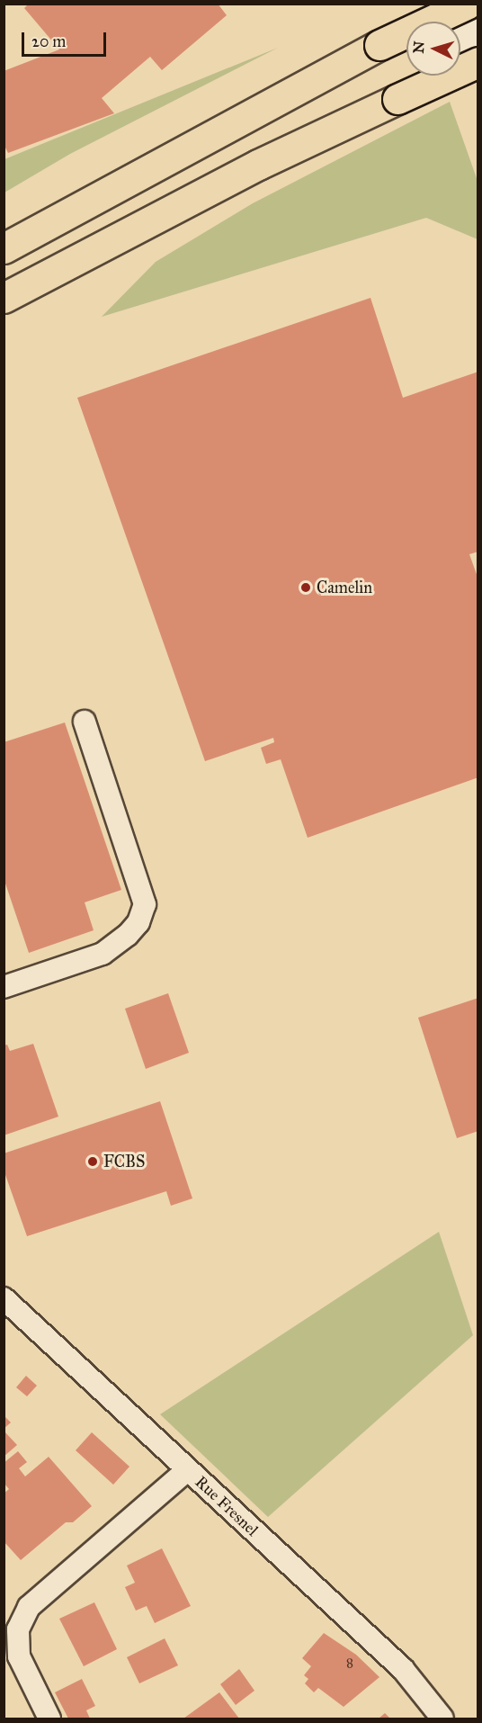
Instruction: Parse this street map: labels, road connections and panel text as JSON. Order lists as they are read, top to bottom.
{
  "streets": {
    "street": ["Rue Fresnel"]
  },
  "places": ["Camelin", "FCBS"],
  "house_numbers": ["8"],
  "scale_bar": "20 m",
  "north": "left"
}
